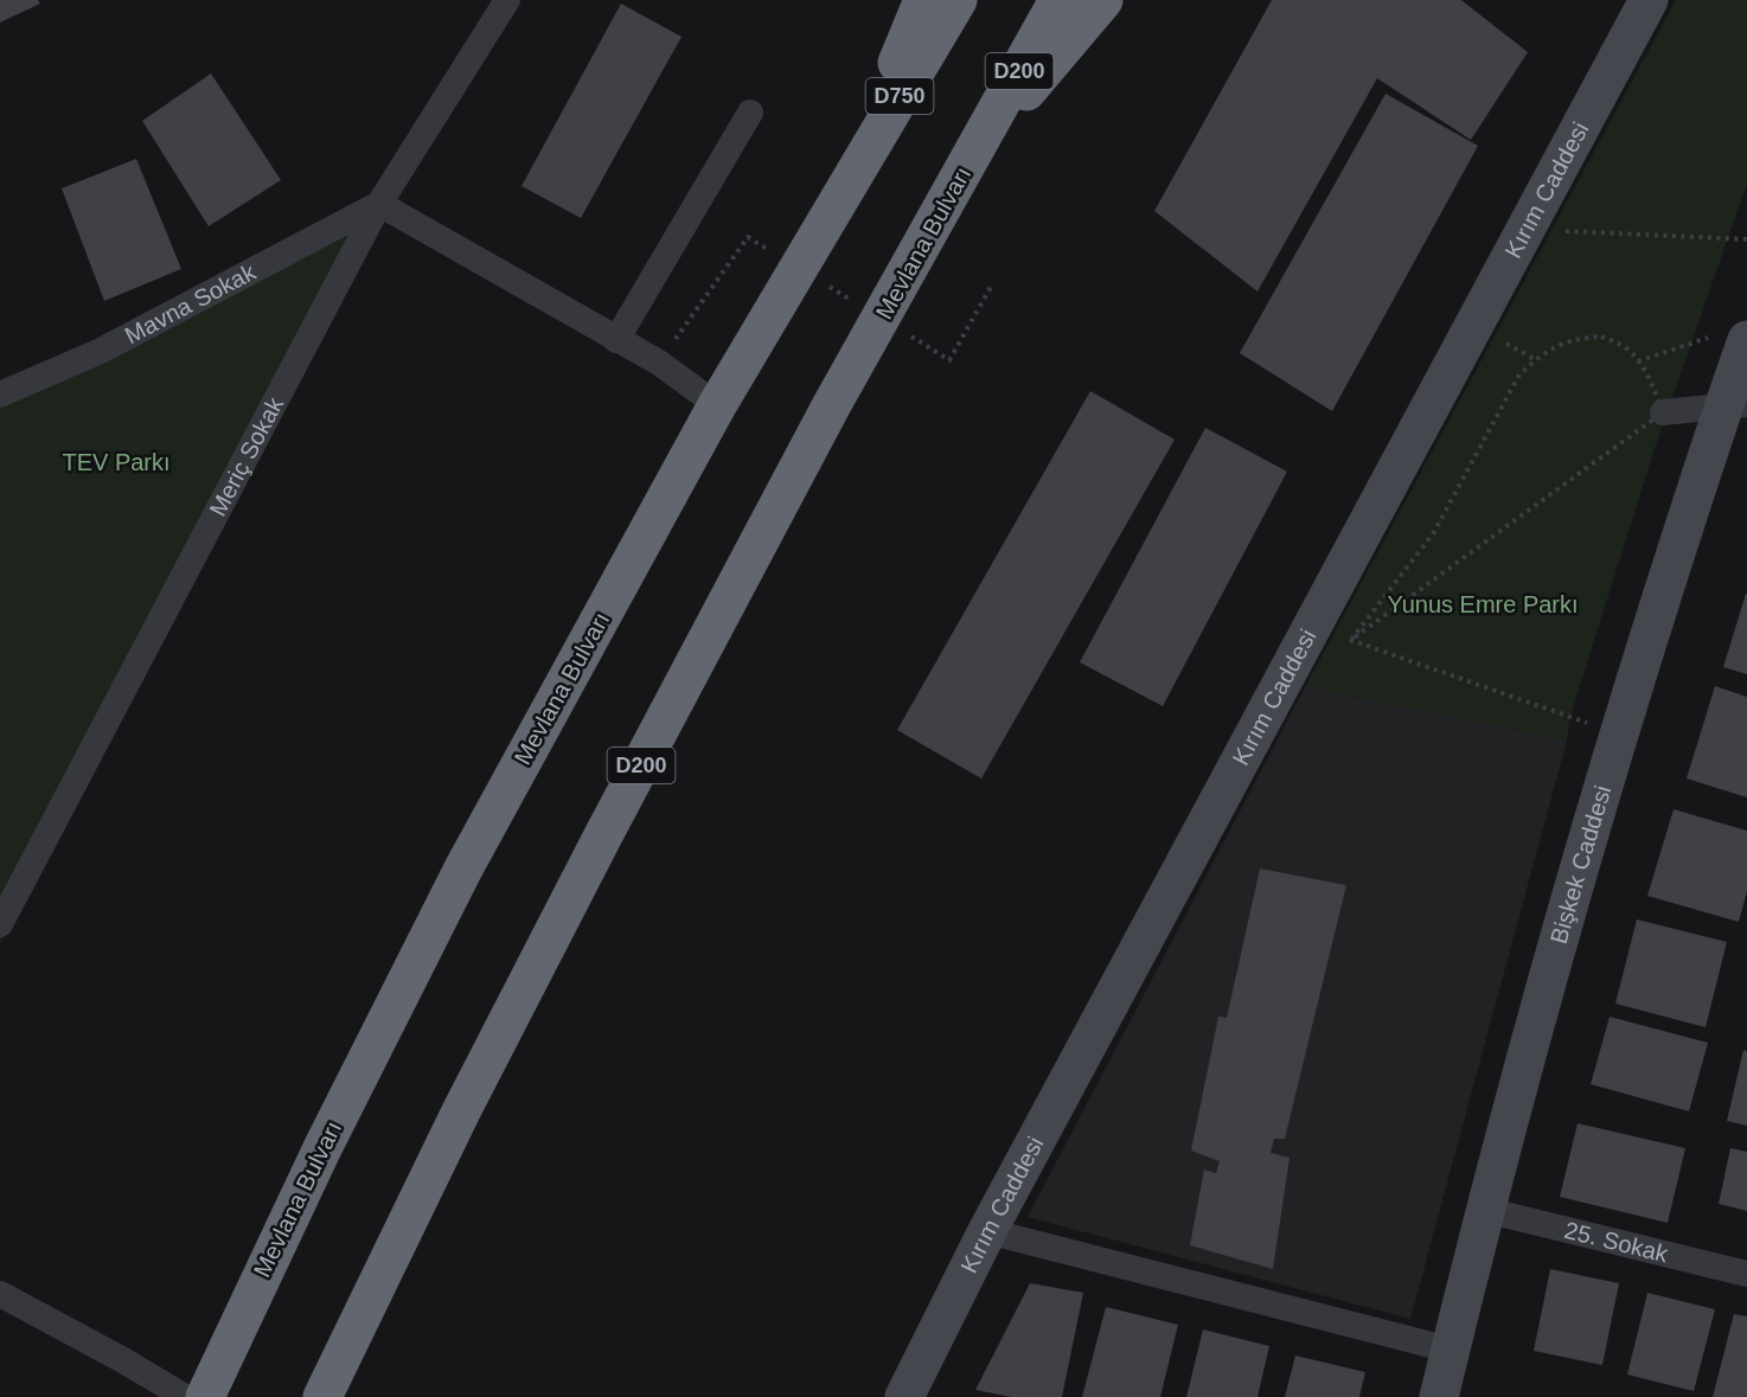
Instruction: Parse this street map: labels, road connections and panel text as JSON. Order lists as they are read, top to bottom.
{
  "streets": {
    "highway": ["D200", "D750", "Mevlana Bulvarı"],
    "street": [
      "Kırım Caddesi",
      "Mavna Sokak",
      "Meriç Sokak",
      "Bişkek Caddesi",
      "25. Sokak"
    ]
  },
  "crossings": [
    ["Mavna Sokak", "Meriç Sokak"],
    ["Bişkek Caddesi", "25. Sokak"]
  ],
  "parks": ["TEV Parkı", "Yunus Emre Parkı"]
}
